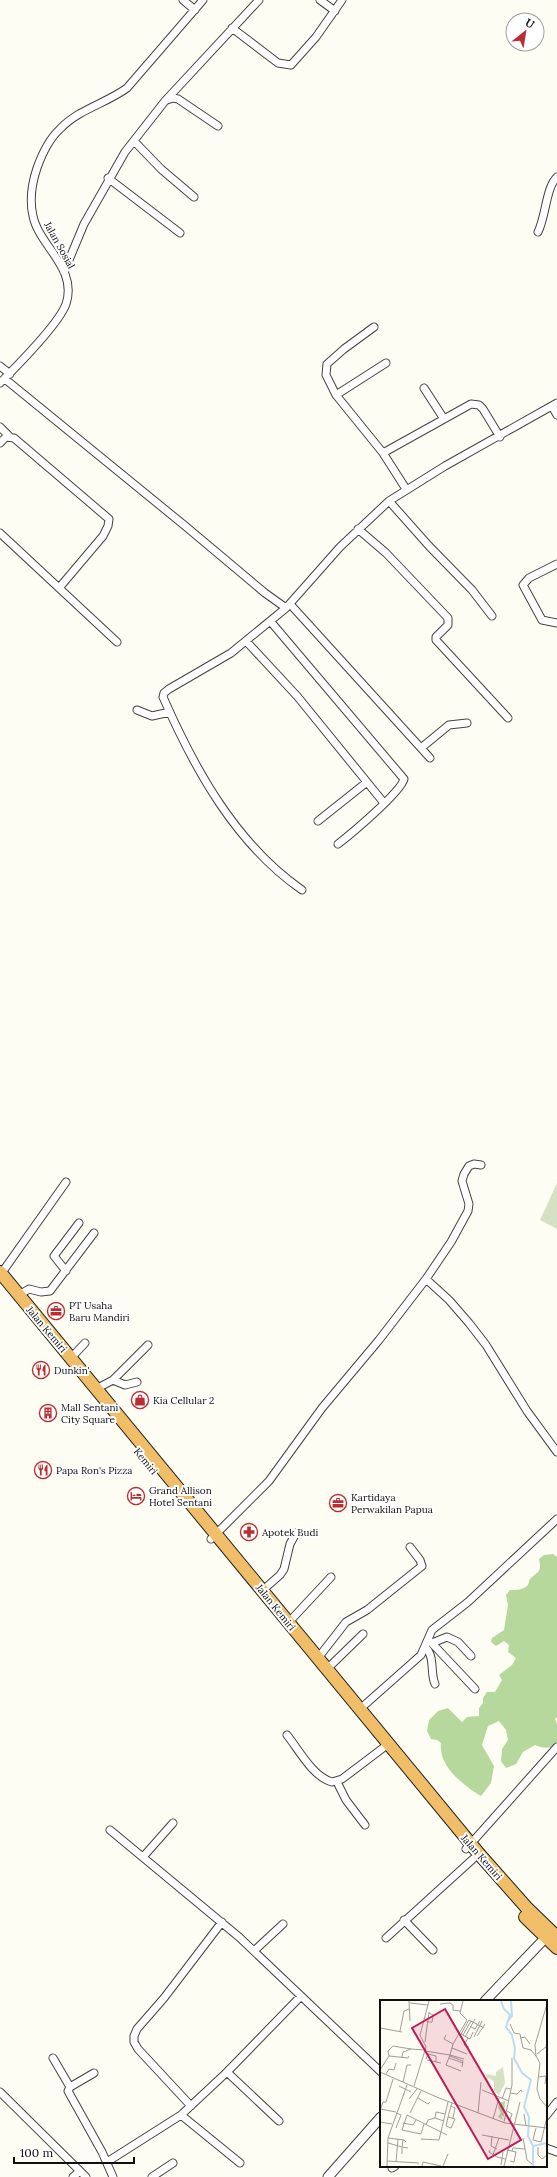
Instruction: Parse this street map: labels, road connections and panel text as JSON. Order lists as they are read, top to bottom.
{
  "streets": {
    "highway": ["Jalan Kemiri", "Kemiri"],
    "street": ["Jalan Sosial"]
  },
  "crossings": [
    ["Jalan Kemiri", "Kemiri"]
  ],
  "places": {
    "office": ["PT Usaha Baru Mandiri", "Kartidaya Perwakilan Papua"],
    "restaurant": ["Dunkin'", "Papa Ron's Pizza"],
    "shop": ["Kia Cellular 2"],
    "building": ["Mall Sentani City Square"],
    "hotel": ["Grand Allison Hotel Sentani"],
    "pharmacy": ["Apotek Budi"]
  },
  "scale_bar": "100 m",
  "north": "top right"
}
